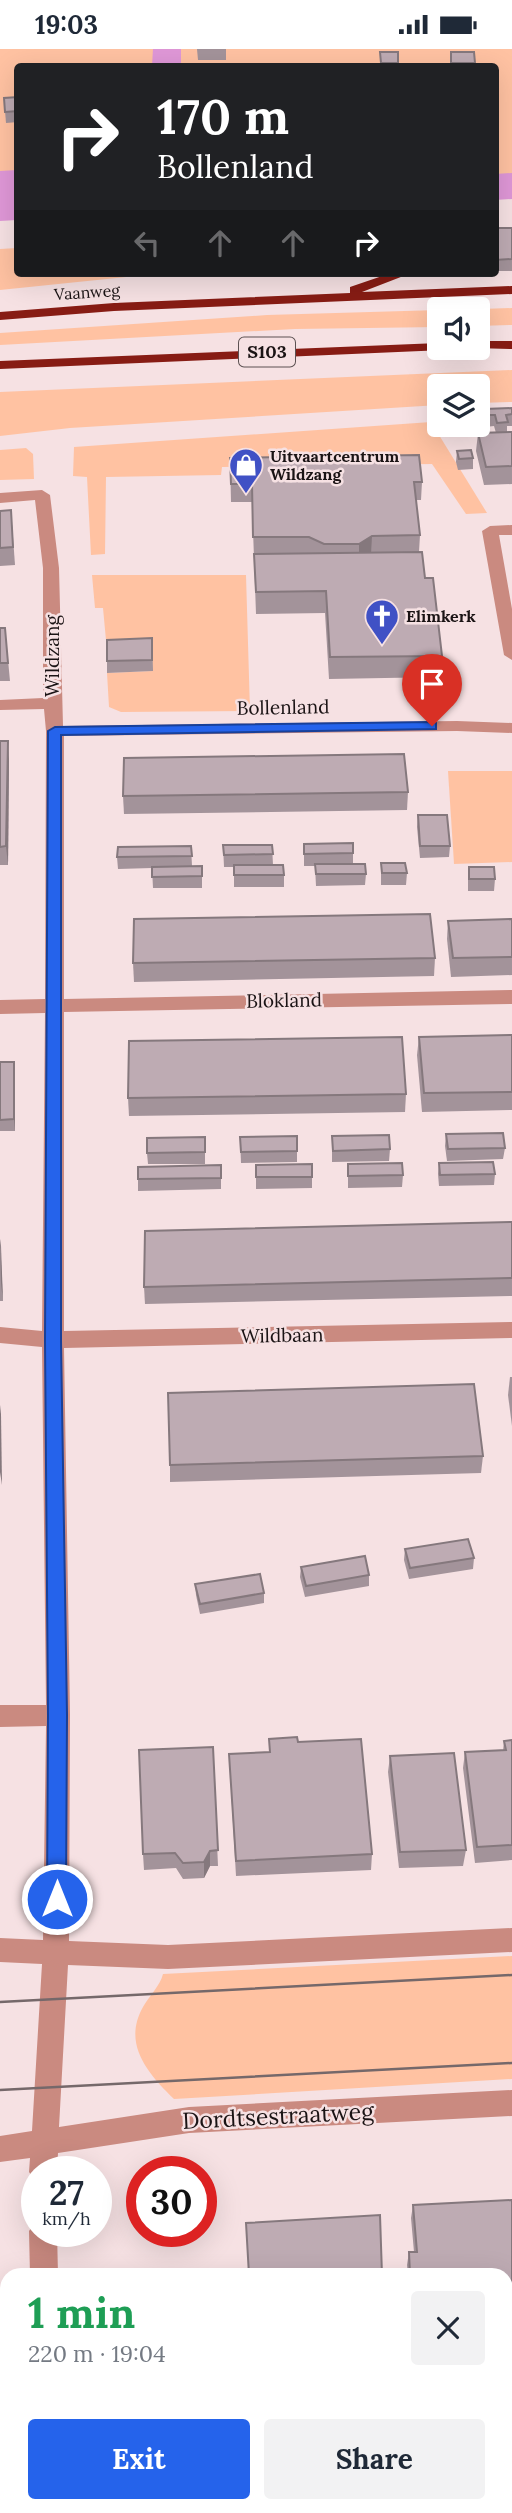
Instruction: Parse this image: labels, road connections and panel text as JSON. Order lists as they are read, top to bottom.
{
  "streets": {
    "highway": ["Vaanweg", "S103"],
    "street": [
      "Wildzang",
      "Bollenland",
      "Blokland",
      "Wildbaan",
      "Dordtsestraatweg"
    ]
  },
  "crossings": [
    ["Wildzang", "Bollenland"],
    ["Wildzang", "Blokland"],
    ["Wildzang", "Wildbaan"]
  ],
  "places": {
    "shop": ["Uitvaartcentrum Wildzang"],
    "church": ["Elimkerk"]
  },
  "page": {
    "status": "19:03",
    "turn": ["170 m", "Bollenland"],
    "speed": "27 km/h",
    "limit": "30",
    "heading": ["1 min", "220 m · 19:04"],
    "buttons": ["Exit", "Share"]
  }
}
